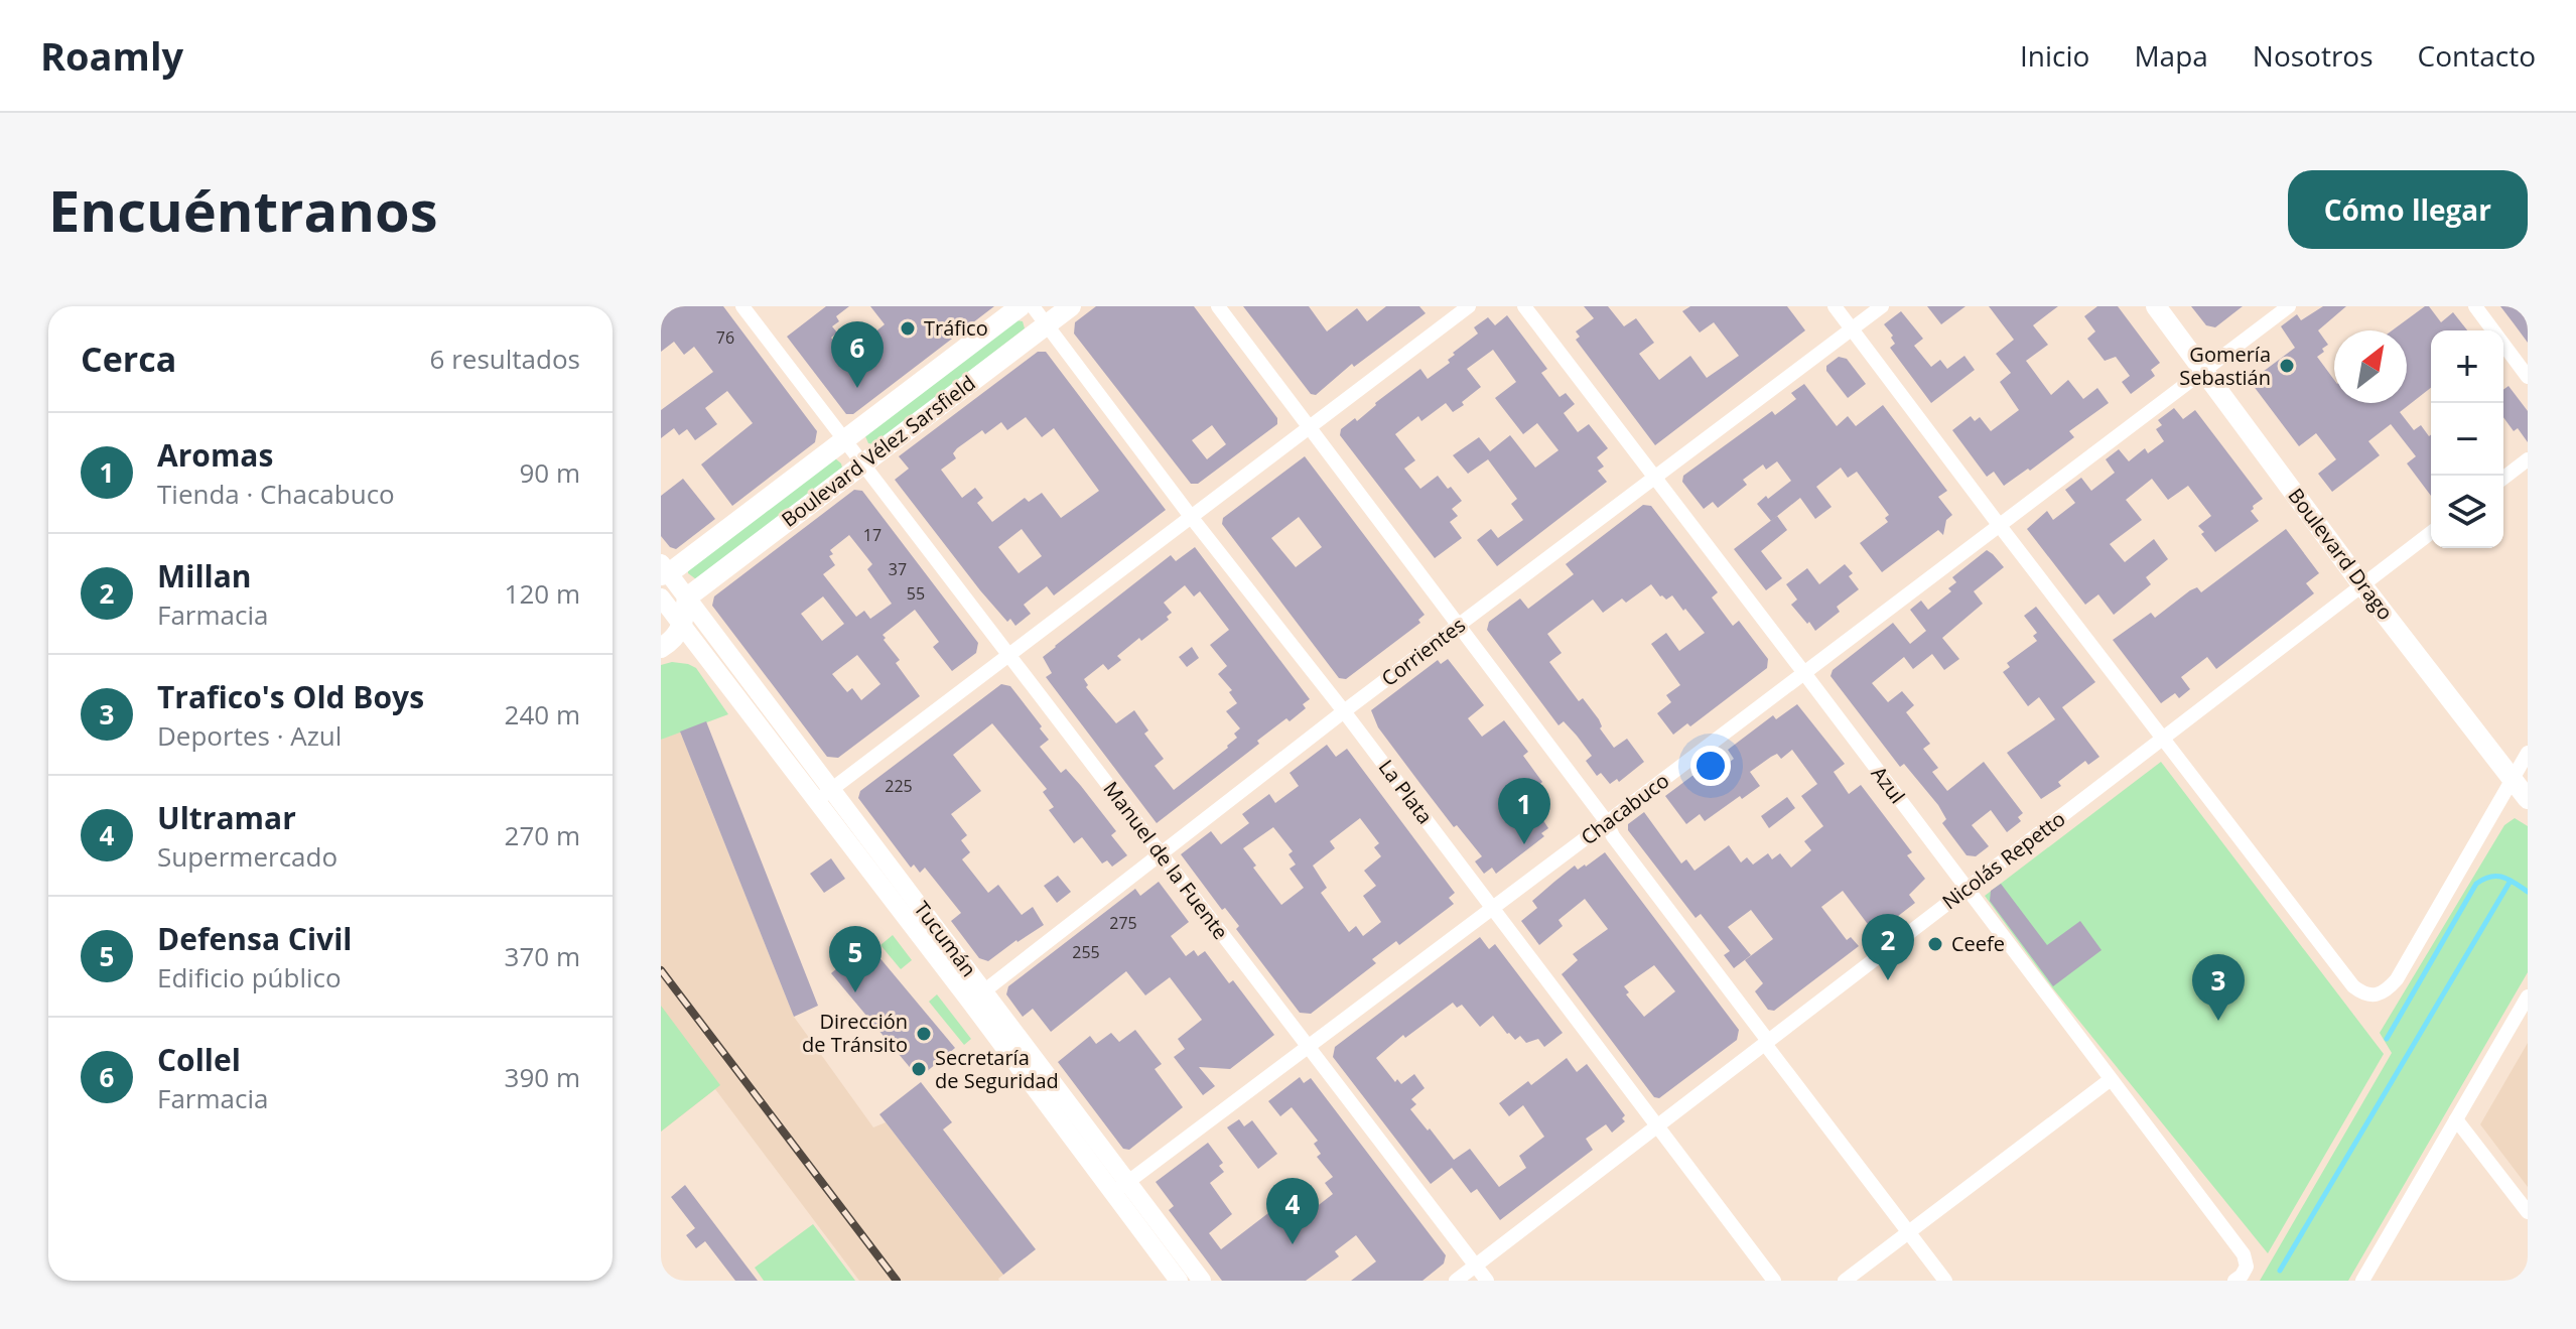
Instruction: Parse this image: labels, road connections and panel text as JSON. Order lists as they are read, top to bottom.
{
  "streets": {
    "main road": ["Boulevard Vélez Sarsfield", "Boulevard Drago"],
    "street": [
      "Corrientes",
      "Azul",
      "La Plata",
      "Chacabuco",
      "Manuel de la Fuente",
      "Nicolás Repetto",
      "Tucumán"
    ]
  },
  "crossings": [
    ["Boulevard Vélez Sarsfield", "La Plata"],
    ["Boulevard Vélez Sarsfield", "Manuel de la Fuente"],
    ["Boulevard Vélez Sarsfield", "Tucumán"],
    ["Boulevard Drago", "Chacabuco"],
    ["Boulevard Drago", "Nicolás Repetto"],
    ["Corrientes", "Azul"],
    ["Corrientes", "La Plata"],
    ["Corrientes", "Manuel de la Fuente"],
    ["Corrientes", "Tucumán"],
    ["Azul", "Chacabuco"],
    ["Azul", "Nicolás Repetto"],
    ["La Plata", "Chacabuco"],
    ["La Plata", "Nicolás Repetto"],
    ["Chacabuco", "Manuel de la Fuente"],
    ["Chacabuco", "Tucumán"],
    ["Manuel de la Fuente", "Nicolás Repetto"]
  ],
  "places": [
    "Tráfico",
    "Gomería Sebastián",
    "Ceefe",
    "Dirección de Tránsito",
    "Secretaría de Seguridad"
  ],
  "house_numbers": [
    "76",
    "17",
    "37",
    "55",
    "225",
    "275",
    "255"
  ],
  "north": "top right",
  "page": {
    "header": "Roamly",
    "nav": [
      "Inicio",
      "Mapa",
      "Nosotros",
      "Contacto"
    ],
    "buttons": "Cómo llegar",
    "title": "Encuéntranos",
    "heading": ["Cerca", "6 resultados"],
    "pins": [
      "6",
      "1",
      "2",
      "5",
      "3",
      "4"
    ],
    "map_buttons": ["+", "−"],
    "list": [
      {
        "mark": "1",
        "name": "Aromas",
        "note": "Tienda · Chacabuco",
        "value": "90 m"
      },
      {
        "mark": "2",
        "name": "Millan",
        "note": "Farmacia",
        "value": "120 m"
      },
      {
        "mark": "3",
        "name": "Trafico's Old Boys",
        "note": "Deportes · Azul",
        "value": "240 m"
      },
      {
        "mark": "4",
        "name": "Ultramar",
        "note": "Supermercado",
        "value": "270 m"
      },
      {
        "mark": "5",
        "name": "Defensa Civil",
        "note": "Edificio público",
        "value": "370 m"
      },
      {
        "mark": "6",
        "name": "Collel",
        "note": "Farmacia",
        "value": "390 m"
      }
    ]
  }
}
